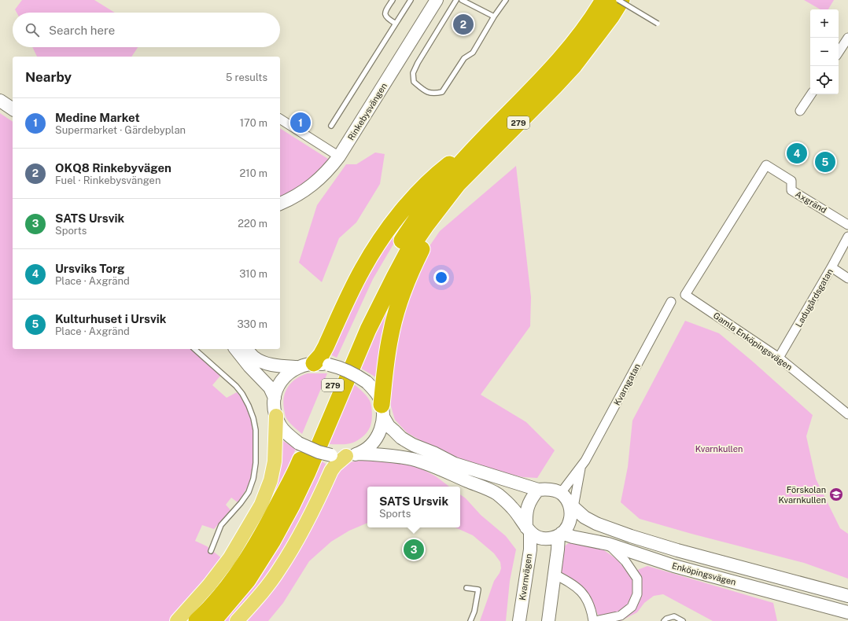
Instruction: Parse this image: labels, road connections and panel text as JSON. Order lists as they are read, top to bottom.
{
  "streets": {
    "highway": ["279"],
    "main road": ["Rinkebysvängen", "Enköpingsvägen", "Kvarnvägen"],
    "street": [
      "Axgränd",
      "Ladugårdsgatan",
      "Gamla Enköpingsvägen",
      "Kvarngatan"
    ]
  },
  "crossings": [
    ["Axgränd", "Gamla Enköpingsvägen"],
    ["Ladugårdsgatan", "Gamla Enköpingsvägen"],
    ["Kvarngatan", "Enköpingsvägen"],
    ["Kvarngatan", "Kvarnvägen"],
    ["Enköpingsvägen", "Kvarnvägen"]
  ],
  "parks": ["Kvarnkullen"],
  "places": {
    "school or university": ["Förskolan Kvarnkullen"]
  },
  "page": {
    "map_buttons": ["+", "−"],
    "pins": [
      "2",
      "1",
      "4",
      "5",
      "3"
    ],
    "search": "Search here",
    "heading": ["Nearby", "5 results"],
    "list": [
      {
        "mark": "1",
        "name": "Medine Market",
        "note": "Supermarket · Gärdebyplan",
        "value": "170 m"
      },
      {
        "mark": "2",
        "name": "OKQ8 Rinkebyvägen",
        "note": "Fuel · Rinkebysvängen",
        "value": "210 m"
      },
      {
        "mark": "3",
        "name": "SATS Ursvik",
        "note": "Sports",
        "value": "220 m"
      },
      {
        "mark": "4",
        "name": "Ursviks Torg",
        "note": "Place · Axgränd",
        "value": "310 m"
      },
      {
        "mark": "5",
        "name": "Kulturhuset i Ursvik",
        "note": "Place · Axgränd",
        "value": "330 m"
      }
    ],
    "popup": ["SATS Ursvik", "Sports"]
  }
}
